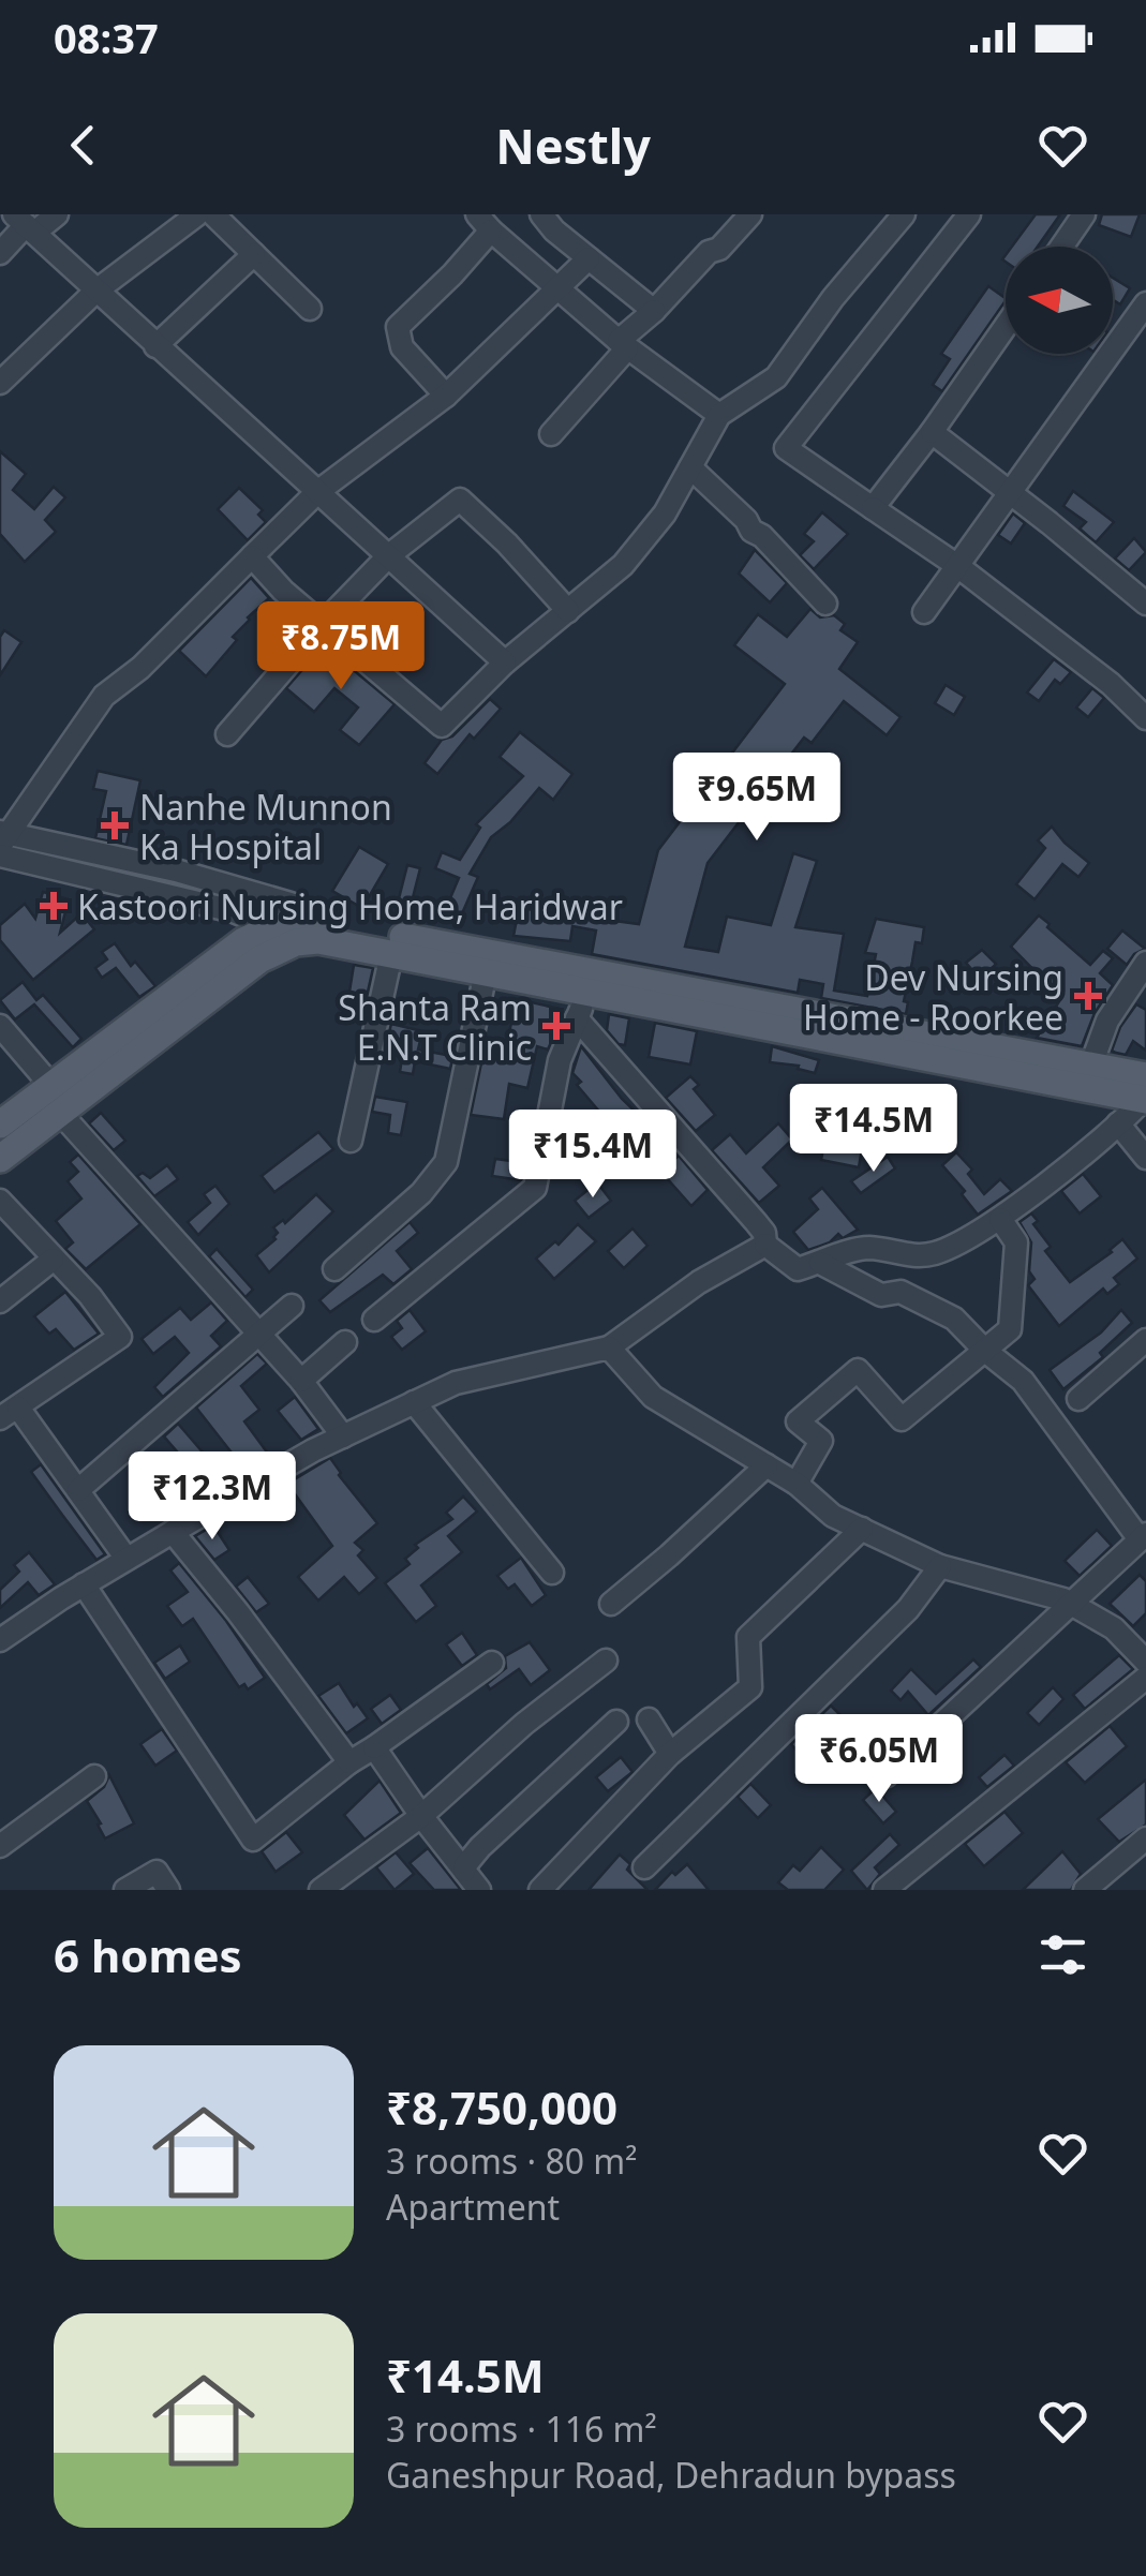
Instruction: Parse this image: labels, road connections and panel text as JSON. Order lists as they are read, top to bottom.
{
  "places": {
    "health": [
      "Nanhe Munnon Ka Hospital",
      "Kastoori Nursing Home, Haridwar",
      "Dev Nursing Home - Roorkee",
      "Shanta Ram E.N.T Clinic"
    ]
  },
  "north": "left",
  "page": {
    "status": "08:37",
    "header": "Nestly",
    "price": [
      "₹8.75M",
      "₹9.65M",
      "₹14.5M",
      "₹15.4M",
      "₹12.3M",
      "₹6.05M"
    ],
    "heading": "6 homes",
    "list": [
      {
        "name": "₹8,750,000",
        "note": "3 rooms · 80 m² · Apartment"
      },
      {
        "name": "₹14.5M",
        "note": "3 rooms · 116 m² · Ganeshpur Road, Dehradun bypass"
      }
    ]
  }
}
